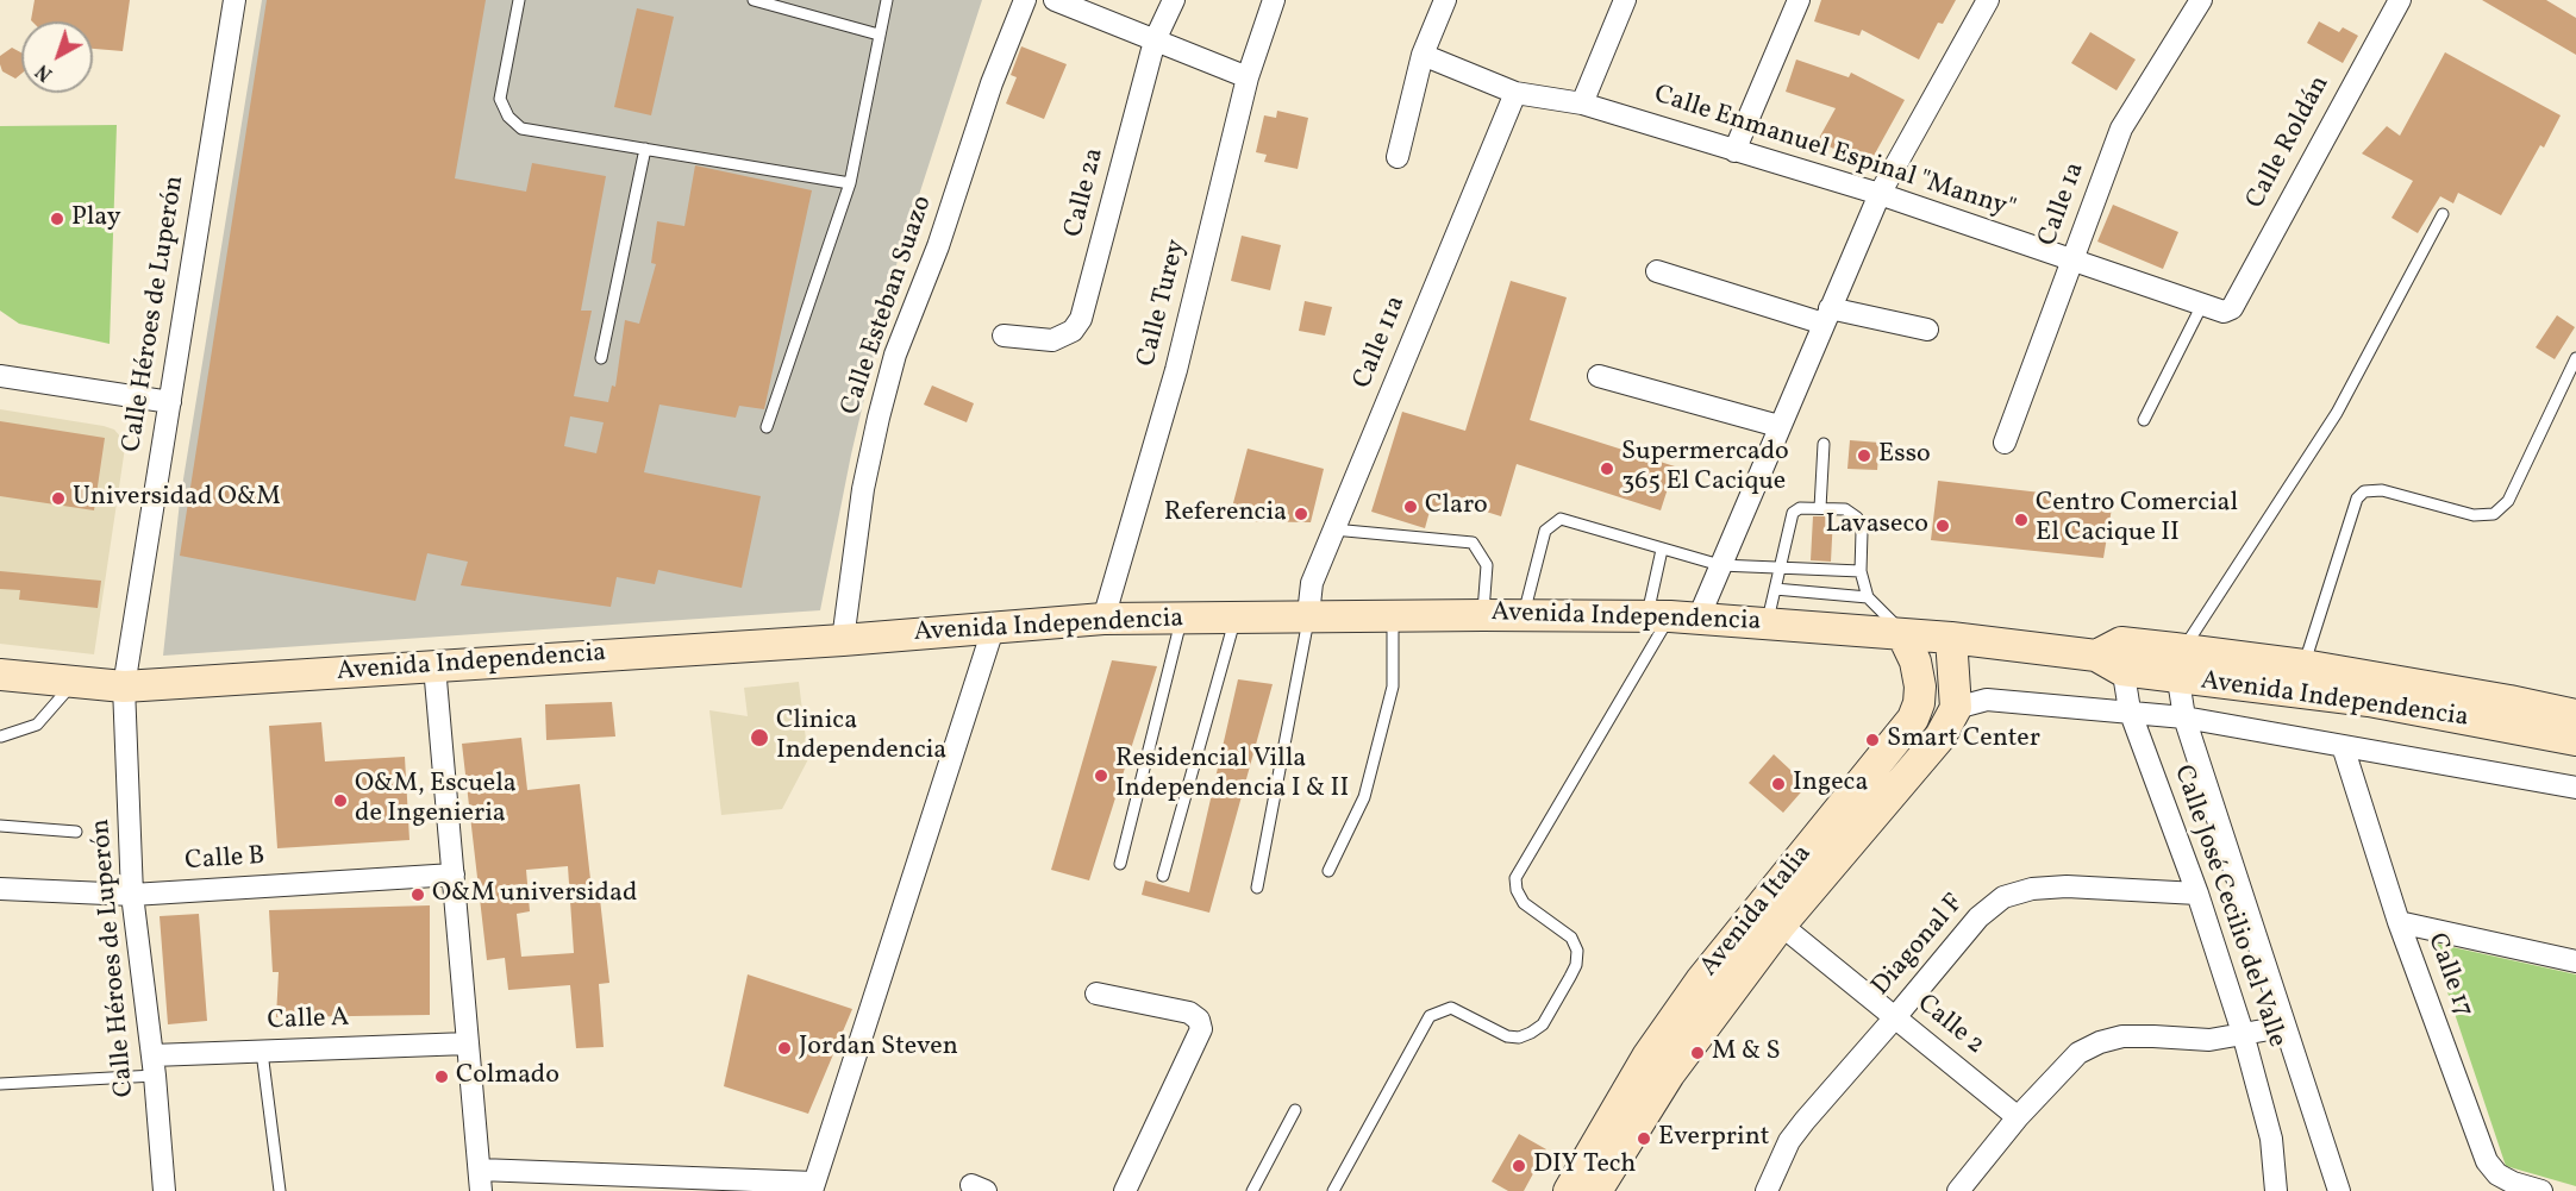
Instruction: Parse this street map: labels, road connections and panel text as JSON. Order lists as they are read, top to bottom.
{
  "streets": {
    "main road": ["Avenida Independencia", "Avenida Italia"],
    "street": [
      "Calle Roldán",
      "Calle Enmanuel Espinal \"Manny\"",
      "Calle 2a",
      "Calle 1a",
      "Calle Turey",
      "Calle Esteban Suazo",
      "Calle Héroes de Luperón",
      "Calle 11a",
      "Calle B",
      "Calle José Cecilio del Valle",
      "Diagonal F",
      "Calle 17",
      "Calle A",
      "Calle 2"
    ]
  },
  "crossings": [
    ["Calle Roldán", "Calle Enmanuel Espinal \"Manny\""],
    ["Calle Enmanuel Espinal \"Manny\"", "Calle 1a"],
    ["Calle Enmanuel Espinal \"Manny\"", "Calle 11a"],
    ["Calle Turey", "Avenida Independencia"],
    ["Calle Esteban Suazo", "Avenida Independencia"],
    ["Calle Héroes de Luperón", "Avenida Independencia"],
    ["Calle Héroes de Luperón", "Calle B"],
    ["Calle Héroes de Luperón", "Calle A"],
    ["Calle 11a", "Avenida Independencia"],
    ["Avenida Independencia", "Calle José Cecilio del Valle"],
    ["Avenida Independencia", "Avenida Italia"],
    ["Calle José Cecilio del Valle", "Diagonal F"],
    ["Avenida Italia", "Calle 2"],
    ["Diagonal F", "Calle 2"]
  ],
  "places": [
    "Play",
    "Esso",
    "Supermercado 365 El Cacique",
    "Universidad O&M",
    "Claro",
    "Referencia",
    "Centro Comercial El Cacique II",
    "Lavaseco",
    "Clinica Independencia",
    "Smart Center",
    "Residencial Villa Independencia I & II",
    "Ingeca",
    "O&M, Escuela de Ingenieria",
    "O&M universidad",
    "Jordan Steven",
    "M & S",
    "Colmado",
    "Everprint",
    "DIY Tech"
  ],
  "north": "bottom left"
}
